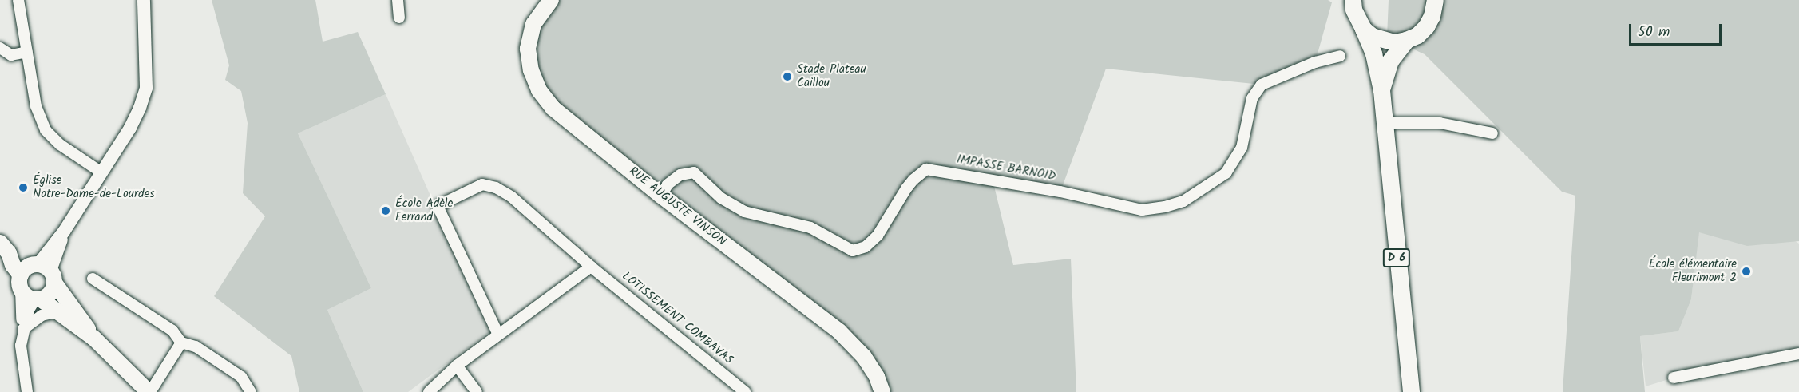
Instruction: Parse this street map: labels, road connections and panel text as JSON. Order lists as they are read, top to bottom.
{
  "streets": {
    "main road": ["RUE AUGUSTE VINSON", "D 6"],
    "street": ["IMPASSE BARNOID", "LOTISSEMENT COMBAVAS"]
  },
  "crossings": [
    ["IMPASSE BARNOID", "RUE AUGUSTE VINSON"]
  ],
  "places": [
    "Stade Plateau Caillou",
    "Église Notre-Dame-de-Lourdes",
    "École Adèle Ferrand",
    "École élémentaire Fleurimont 2"
  ],
  "scale_bar": "50 m"
}
